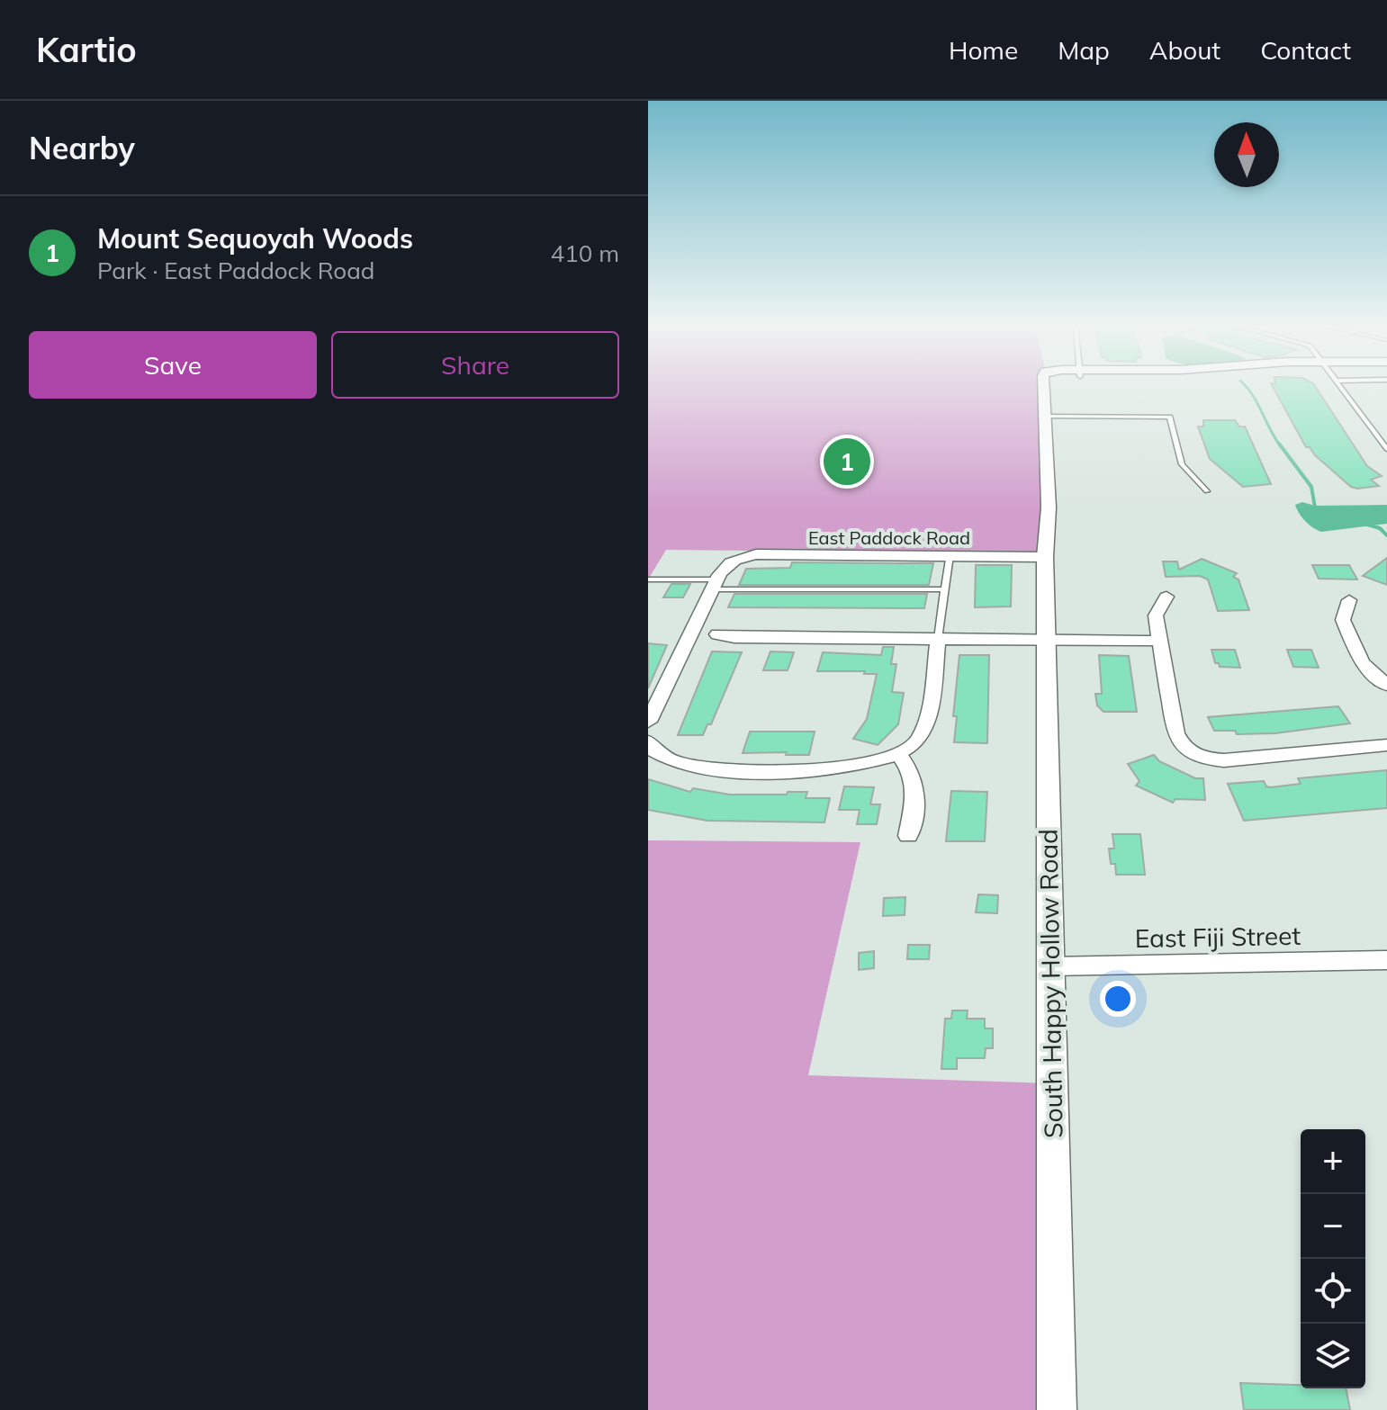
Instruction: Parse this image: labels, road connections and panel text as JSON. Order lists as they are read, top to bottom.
{
  "streets": {
    "street": ["East Paddock Road", "East Fiji Street", "South Happy Hollow Road"]
  },
  "crossings": [
    ["East Paddock Road", "South Happy Hollow Road"],
    ["East Fiji Street", "South Happy Hollow Road"]
  ],
  "north": "top",
  "page": {
    "header": "Kartio",
    "nav": [
      "Home",
      "Map",
      "About",
      "Contact"
    ],
    "heading": "Nearby",
    "list": [
      {
        "mark": "1",
        "name": "Mount Sequoyah Woods",
        "note": "Park · East Paddock Road",
        "value": "410 m"
      }
    ],
    "buttons": ["Save", "Share"],
    "pins": "1",
    "map_buttons": ["+", "−"]
  }
}
